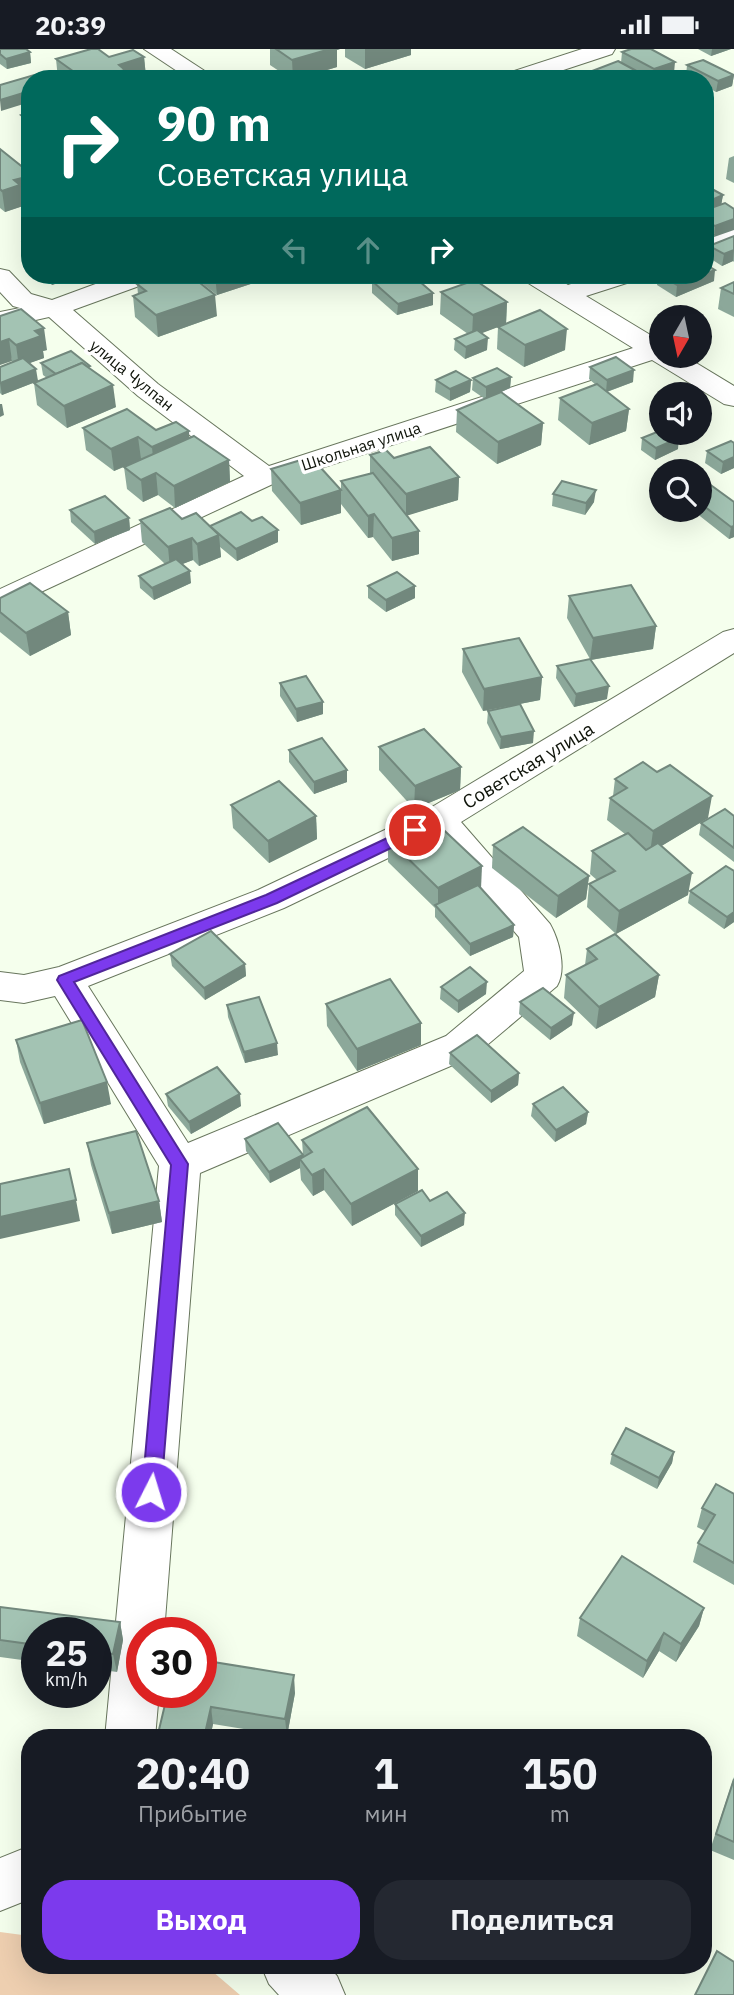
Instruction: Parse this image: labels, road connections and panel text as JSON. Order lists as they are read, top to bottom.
{
  "streets": {
    "street": ["улица Чулпан", "Школьная улица", "Советская улица"]
  },
  "crossings": [
    ["улица Чулпан", "Школьная улица"]
  ],
  "north": "bottom",
  "page": {
    "status": "20:39",
    "turn": ["90 m", "Советская улица"],
    "speed": "25 km/h",
    "limit": "30",
    "eta": [
      "20:40",
      "Прибытие",
      "1",
      "мин",
      "150",
      "m"
    ],
    "buttons": ["Выход", "Поделиться"]
  }
}
